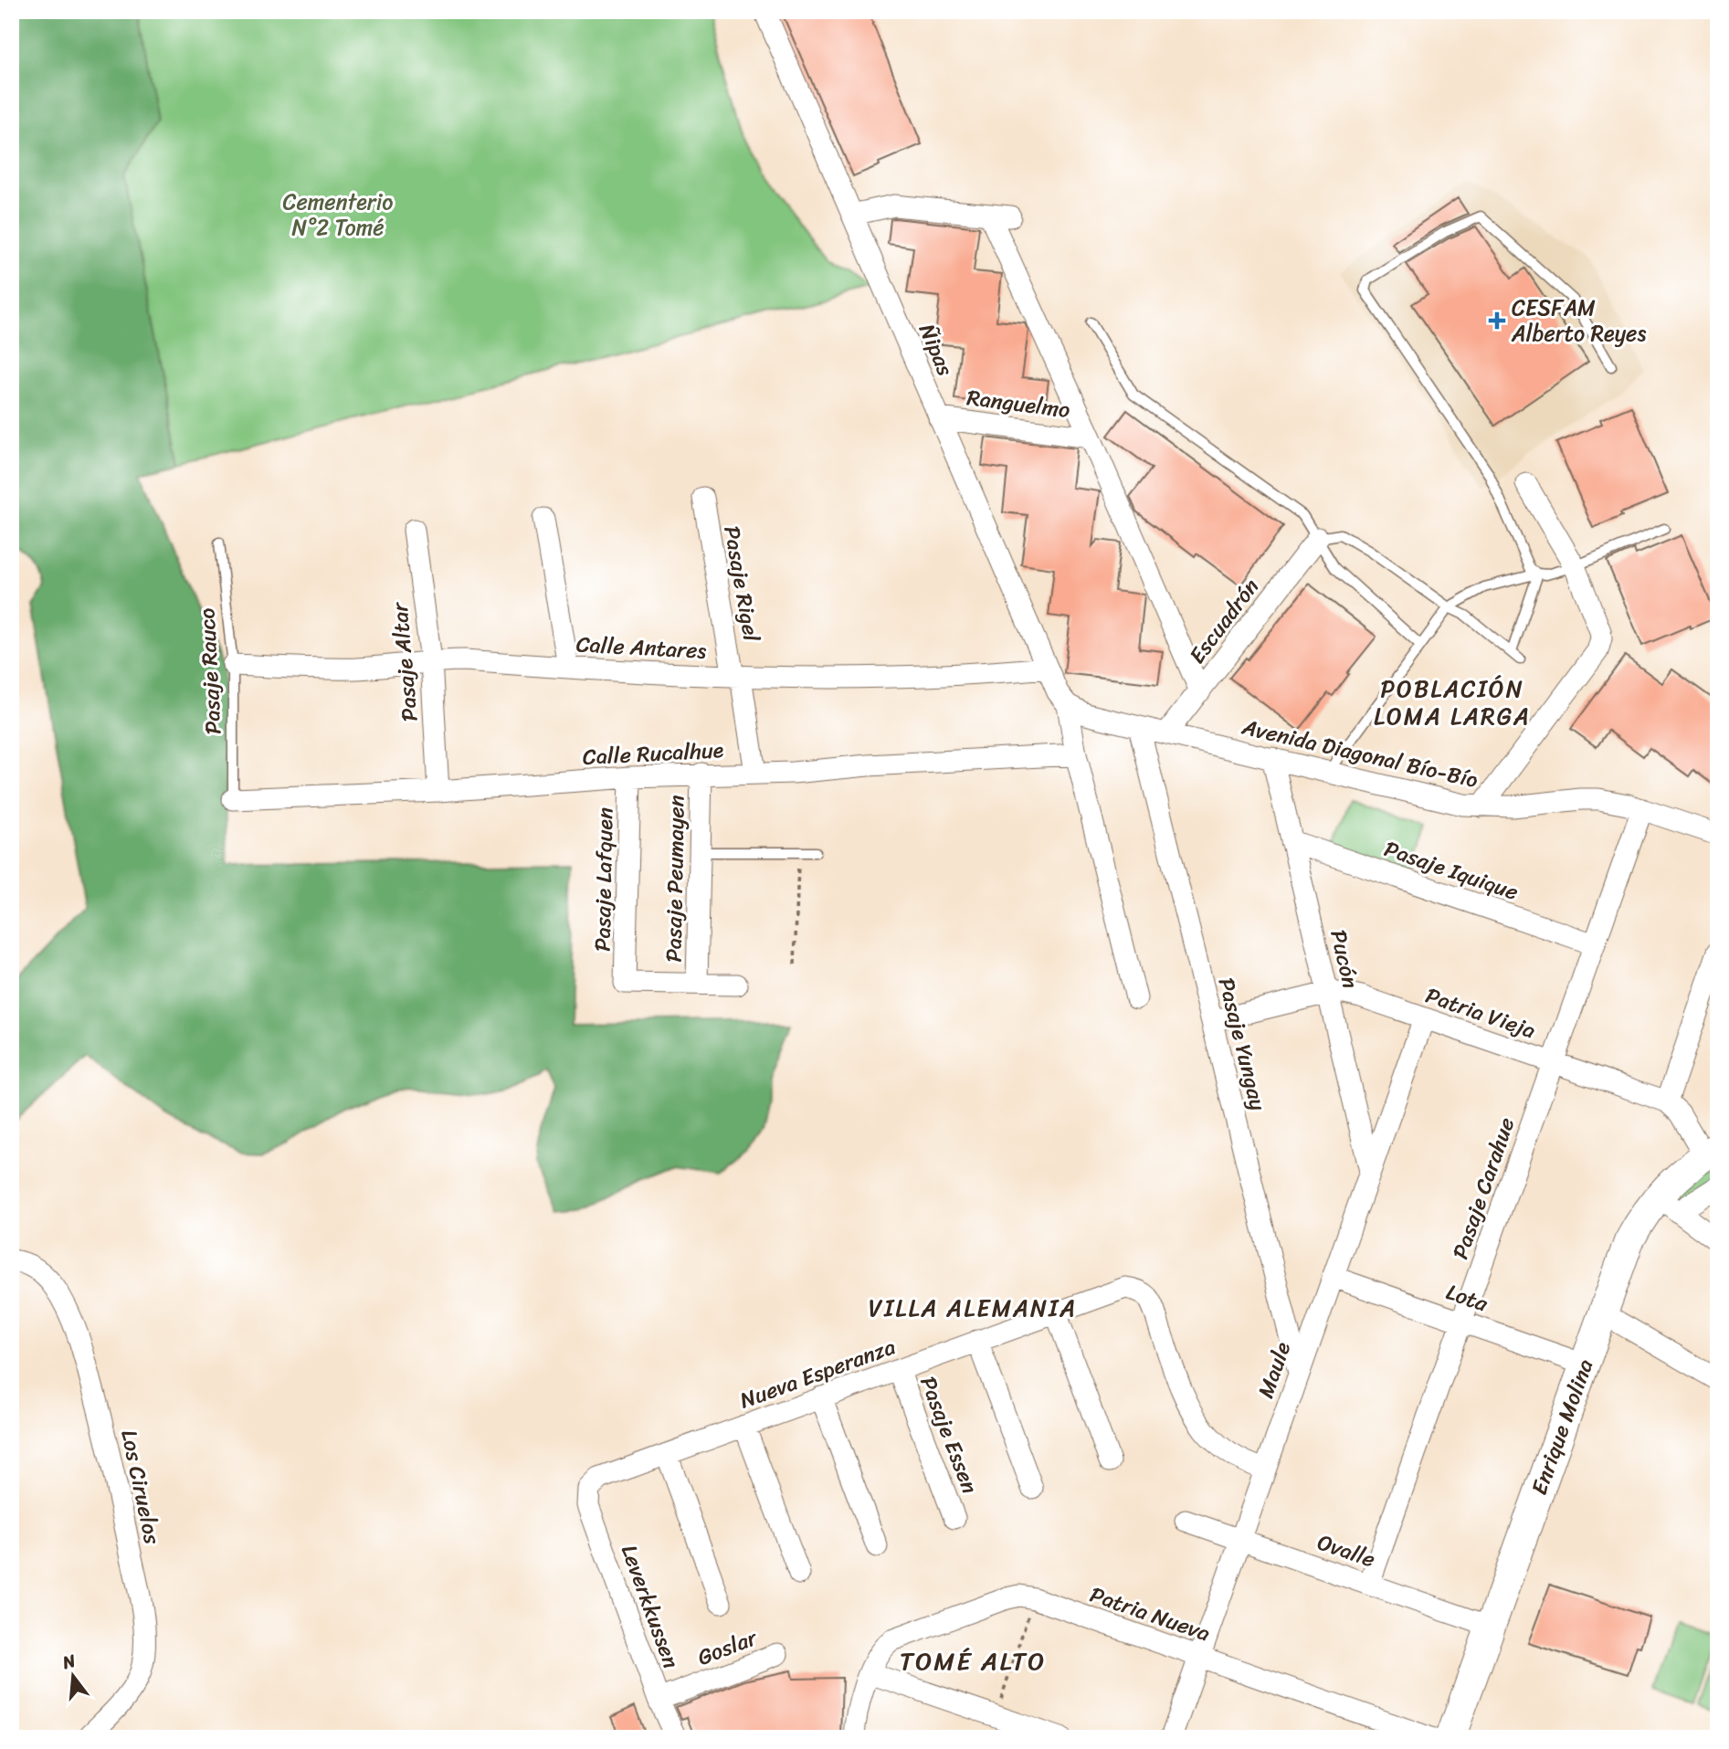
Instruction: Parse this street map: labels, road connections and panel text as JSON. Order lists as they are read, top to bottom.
{
  "streets": {
    "main road": ["Enrique Molina"],
    "street": [
      "Ñipas",
      "Ranguelmo",
      "Pasaje Rigel",
      "Escuadrón",
      "Calle Antares",
      "Pasaje Altar",
      "Calle Rucalhue",
      "Avenida Diagonal Bío-Bío",
      "Pasaje Iquique",
      "Pasaje Peumayen",
      "Pasaje Lafquen",
      "Pucón",
      "Patria Vieja",
      "Pasaje Yungay",
      "Pasaje Carahue",
      "Lota",
      "Maule",
      "Nueva Esperanza",
      "Pasaje Essen",
      "Los Ciruelos",
      "Ovalle",
      "Leverkkussen",
      "Patria Nueva",
      "Goslar"
    ],
    "lane": ["Pasaje Rauco"]
  },
  "crossings": [
    ["Ñipas", "Ranguelmo"],
    ["Ñipas", "Calle Antares"],
    ["Ñipas", "Avenida Diagonal Bío-Bío"],
    ["Pasaje Rigel", "Calle Antares"],
    ["Escuadrón", "Avenida Diagonal Bío-Bío"],
    ["Calle Antares", "Pasaje Altar"],
    ["Calle Antares", "Pasaje Rauco"],
    ["Pasaje Altar", "Calle Rucalhue"],
    ["Pasaje Rauco", "Calle Rucalhue"],
    ["Calle Rucalhue", "Pasaje Peumayen"],
    ["Calle Rucalhue", "Pasaje Lafquen"],
    ["Avenida Diagonal Bío-Bío", "Pucón"],
    ["Avenida Diagonal Bío-Bío", "Pasaje Yungay"],
    ["Avenida Diagonal Bío-Bío", "Pasaje Carahue"],
    ["Pasaje Iquique", "Pucón"],
    ["Pasaje Iquique", "Pasaje Carahue"],
    ["Pasaje Peumayen", "Pasaje Lafquen"],
    ["Pucón", "Patria Vieja"],
    ["Pucón", "Maule"],
    ["Patria Vieja", "Pasaje Yungay"],
    ["Patria Vieja", "Pasaje Carahue"],
    ["Patria Vieja", "Maule"],
    ["Pasaje Yungay", "Maule"],
    ["Pasaje Carahue", "Lota"],
    ["Pasaje Carahue", "Ovalle"],
    ["Lota", "Maule"],
    ["Lota", "Enrique Molina"],
    ["Maule", "Nueva Esperanza"],
    ["Maule", "Ovalle"],
    ["Maule", "Patria Nueva"],
    ["Nueva Esperanza", "Pasaje Essen"],
    ["Nueva Esperanza", "Leverkkussen"],
    ["Enrique Molina", "Ovalle"],
    ["Leverkkussen", "Goslar"]
  ],
  "districts": ["POBLACIÓN LOMA LARGA", "VILLA ALEMANIA", "TOMÉ ALTO"],
  "parks": ["Cementerio N°2 Tomé"],
  "places": {
    "health": ["CESFAM Alberto Reyes"]
  },
  "north": "top"
}
